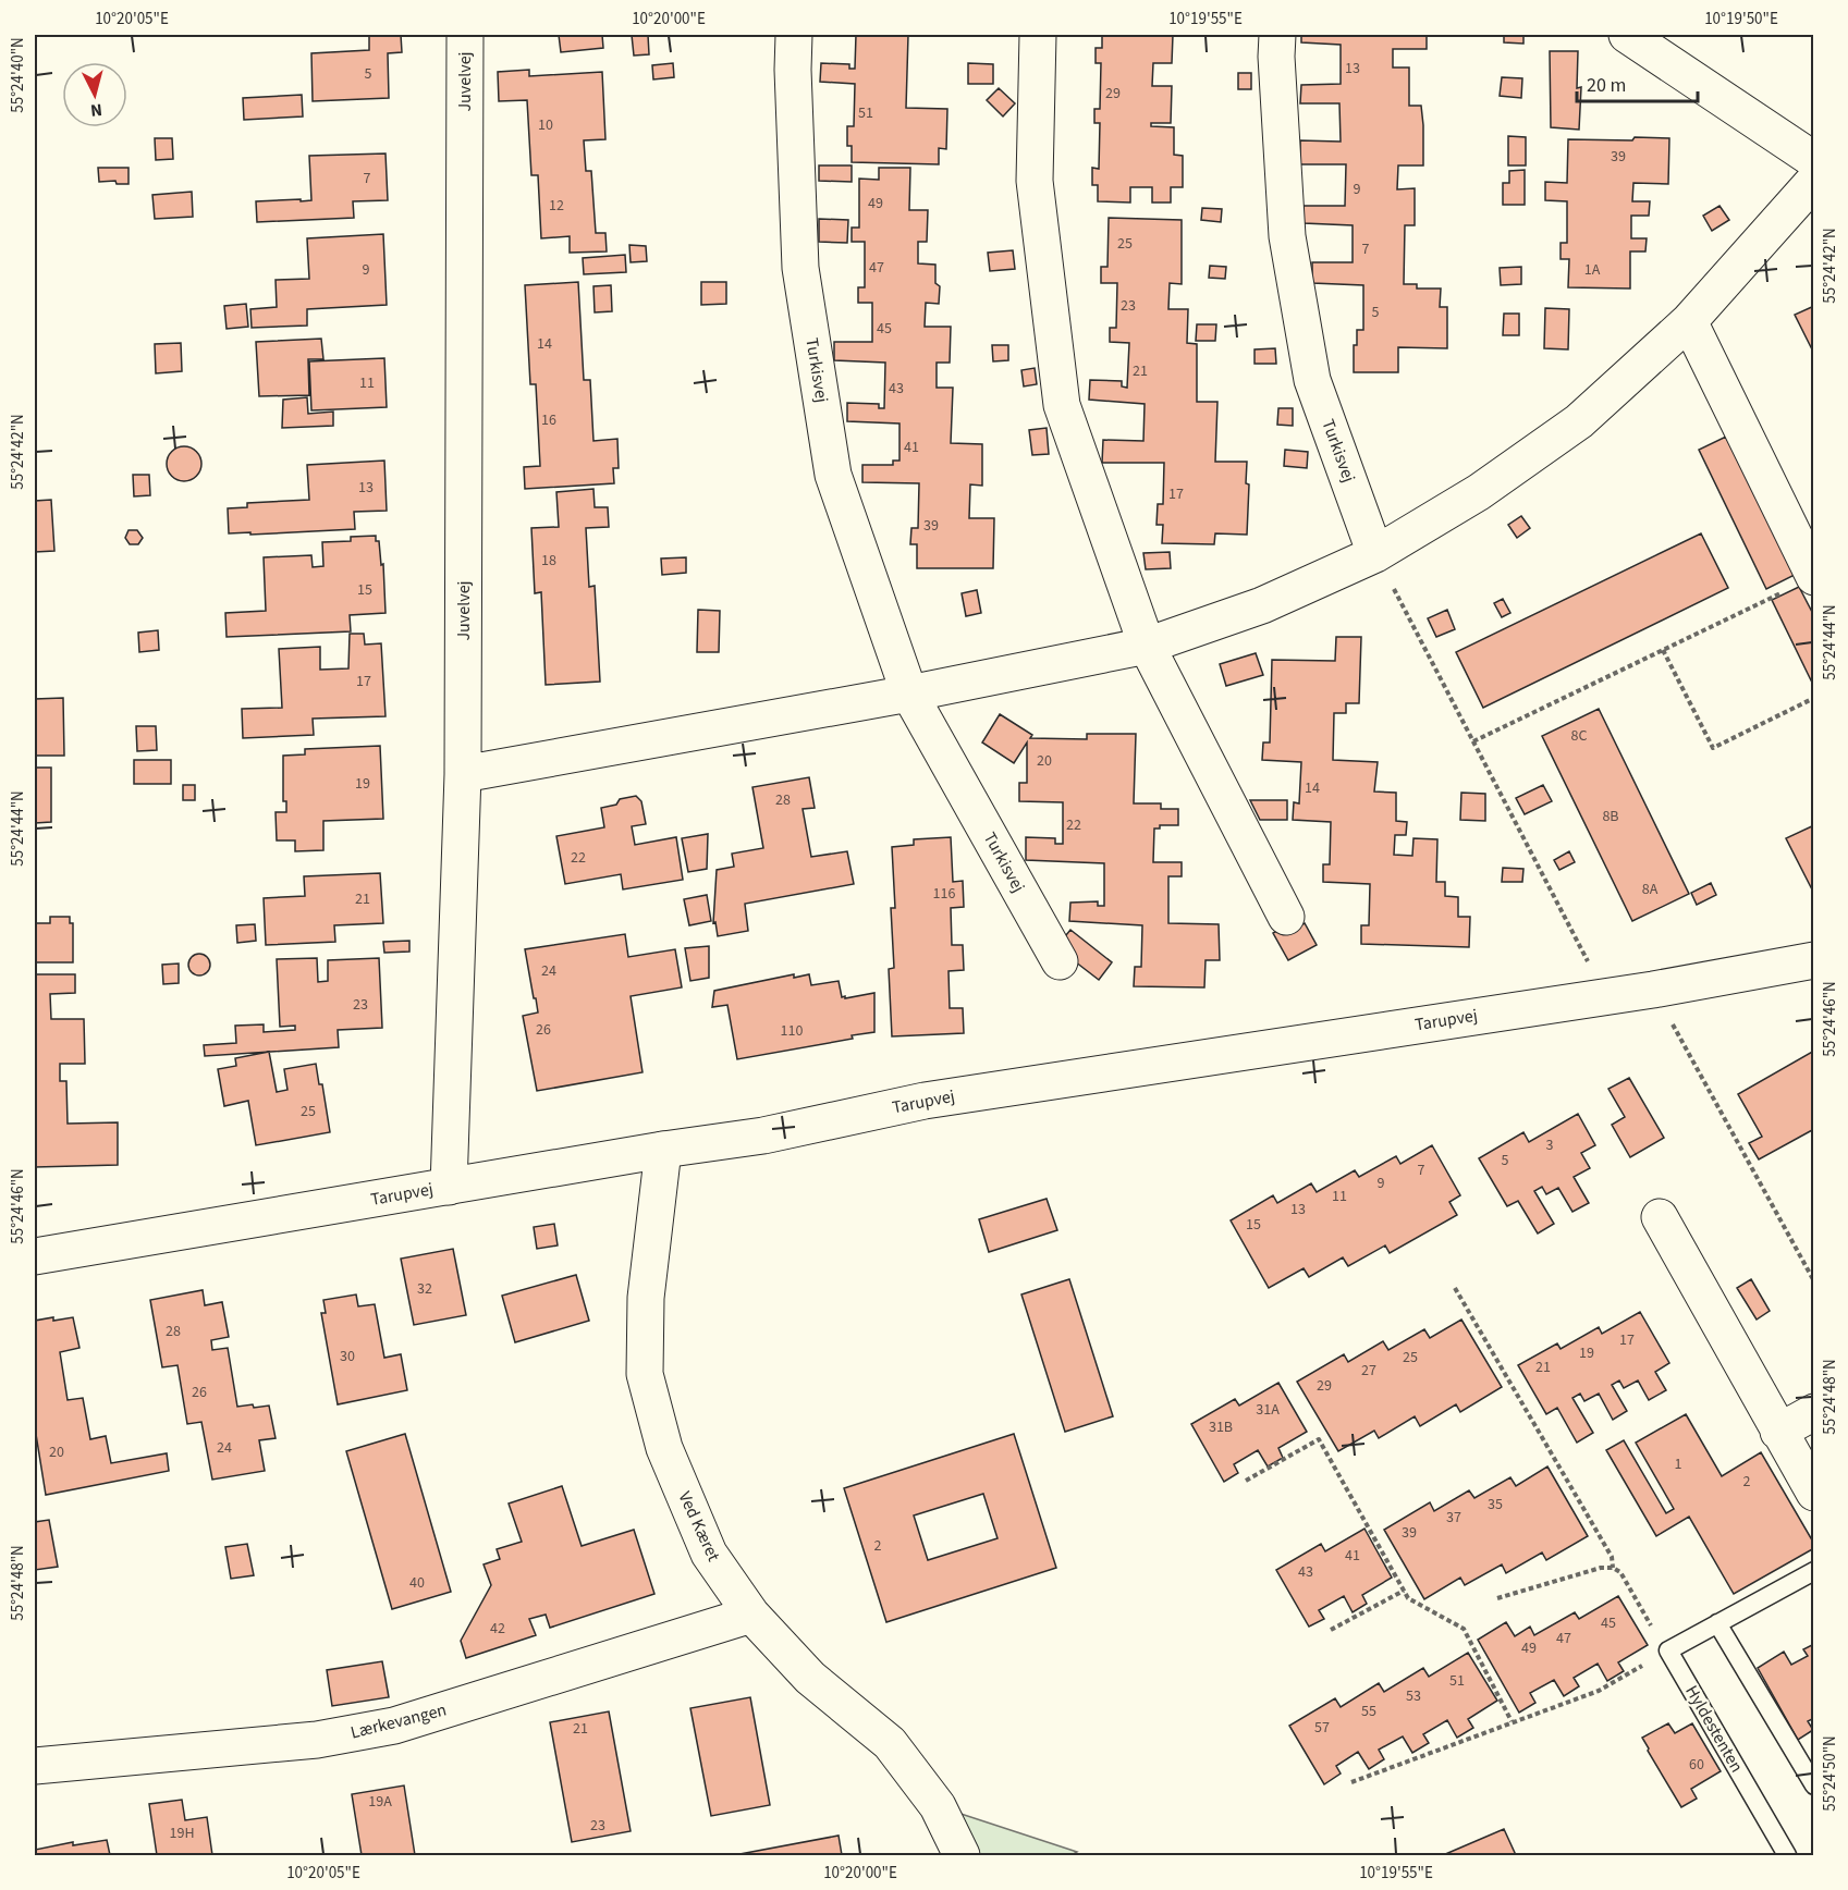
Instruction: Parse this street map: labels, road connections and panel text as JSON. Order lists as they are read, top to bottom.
{
  "streets": {
    "street": [
      "Juvelvej",
      "Turkisvej",
      "Tarupvej",
      "Ved Kæret",
      "Lærkevangen"
    ],
    "lane": ["Hyldestenten"]
  },
  "crossings": [
    ["Juvelvej", "Tarupvej"],
    ["Tarupvej", "Ved Kæret"],
    ["Ved Kæret", "Lærkevangen"]
  ],
  "house_numbers": [
    "13",
    "5",
    "29",
    "51",
    "10",
    "39",
    "7",
    "9",
    "49",
    "12",
    "25",
    "7",
    "47",
    "9",
    "1A",
    "23",
    "5",
    "45",
    "14",
    "21",
    "11",
    "43",
    "16",
    "41",
    "13",
    "17",
    "39",
    "18",
    "15",
    "17",
    "8C",
    "20",
    "19",
    "14",
    "28",
    "8B",
    "22",
    "22",
    "8A",
    "116",
    "21",
    "24",
    "23",
    "26",
    "110",
    "25",
    "3",
    "5",
    "7",
    "9",
    "11",
    "13",
    "15",
    "32",
    "28",
    "17",
    "19",
    "30",
    "25",
    "21",
    "27",
    "29",
    "26",
    "31A",
    "31B",
    "24",
    "20",
    "1",
    "2",
    "35",
    "37",
    "39",
    "2",
    "41",
    "43",
    "40",
    "45",
    "42",
    "47",
    "49",
    "51",
    "53",
    "55",
    "57",
    "21",
    "60",
    "19A",
    "23",
    "19H"
  ],
  "scale_bar": "20 m",
  "north": "bottom",
  "coordinates": [
    "10°20'05\"E",
    "10°20'00\"E",
    "10°19'55\"E",
    "10°19'50\"E",
    "55°24'40\"N",
    "55°24'42\"N",
    "55°24'44\"N",
    "55°24'46\"N",
    "55°24'48\"N",
    "55°24'50\"N"
  ]
}
